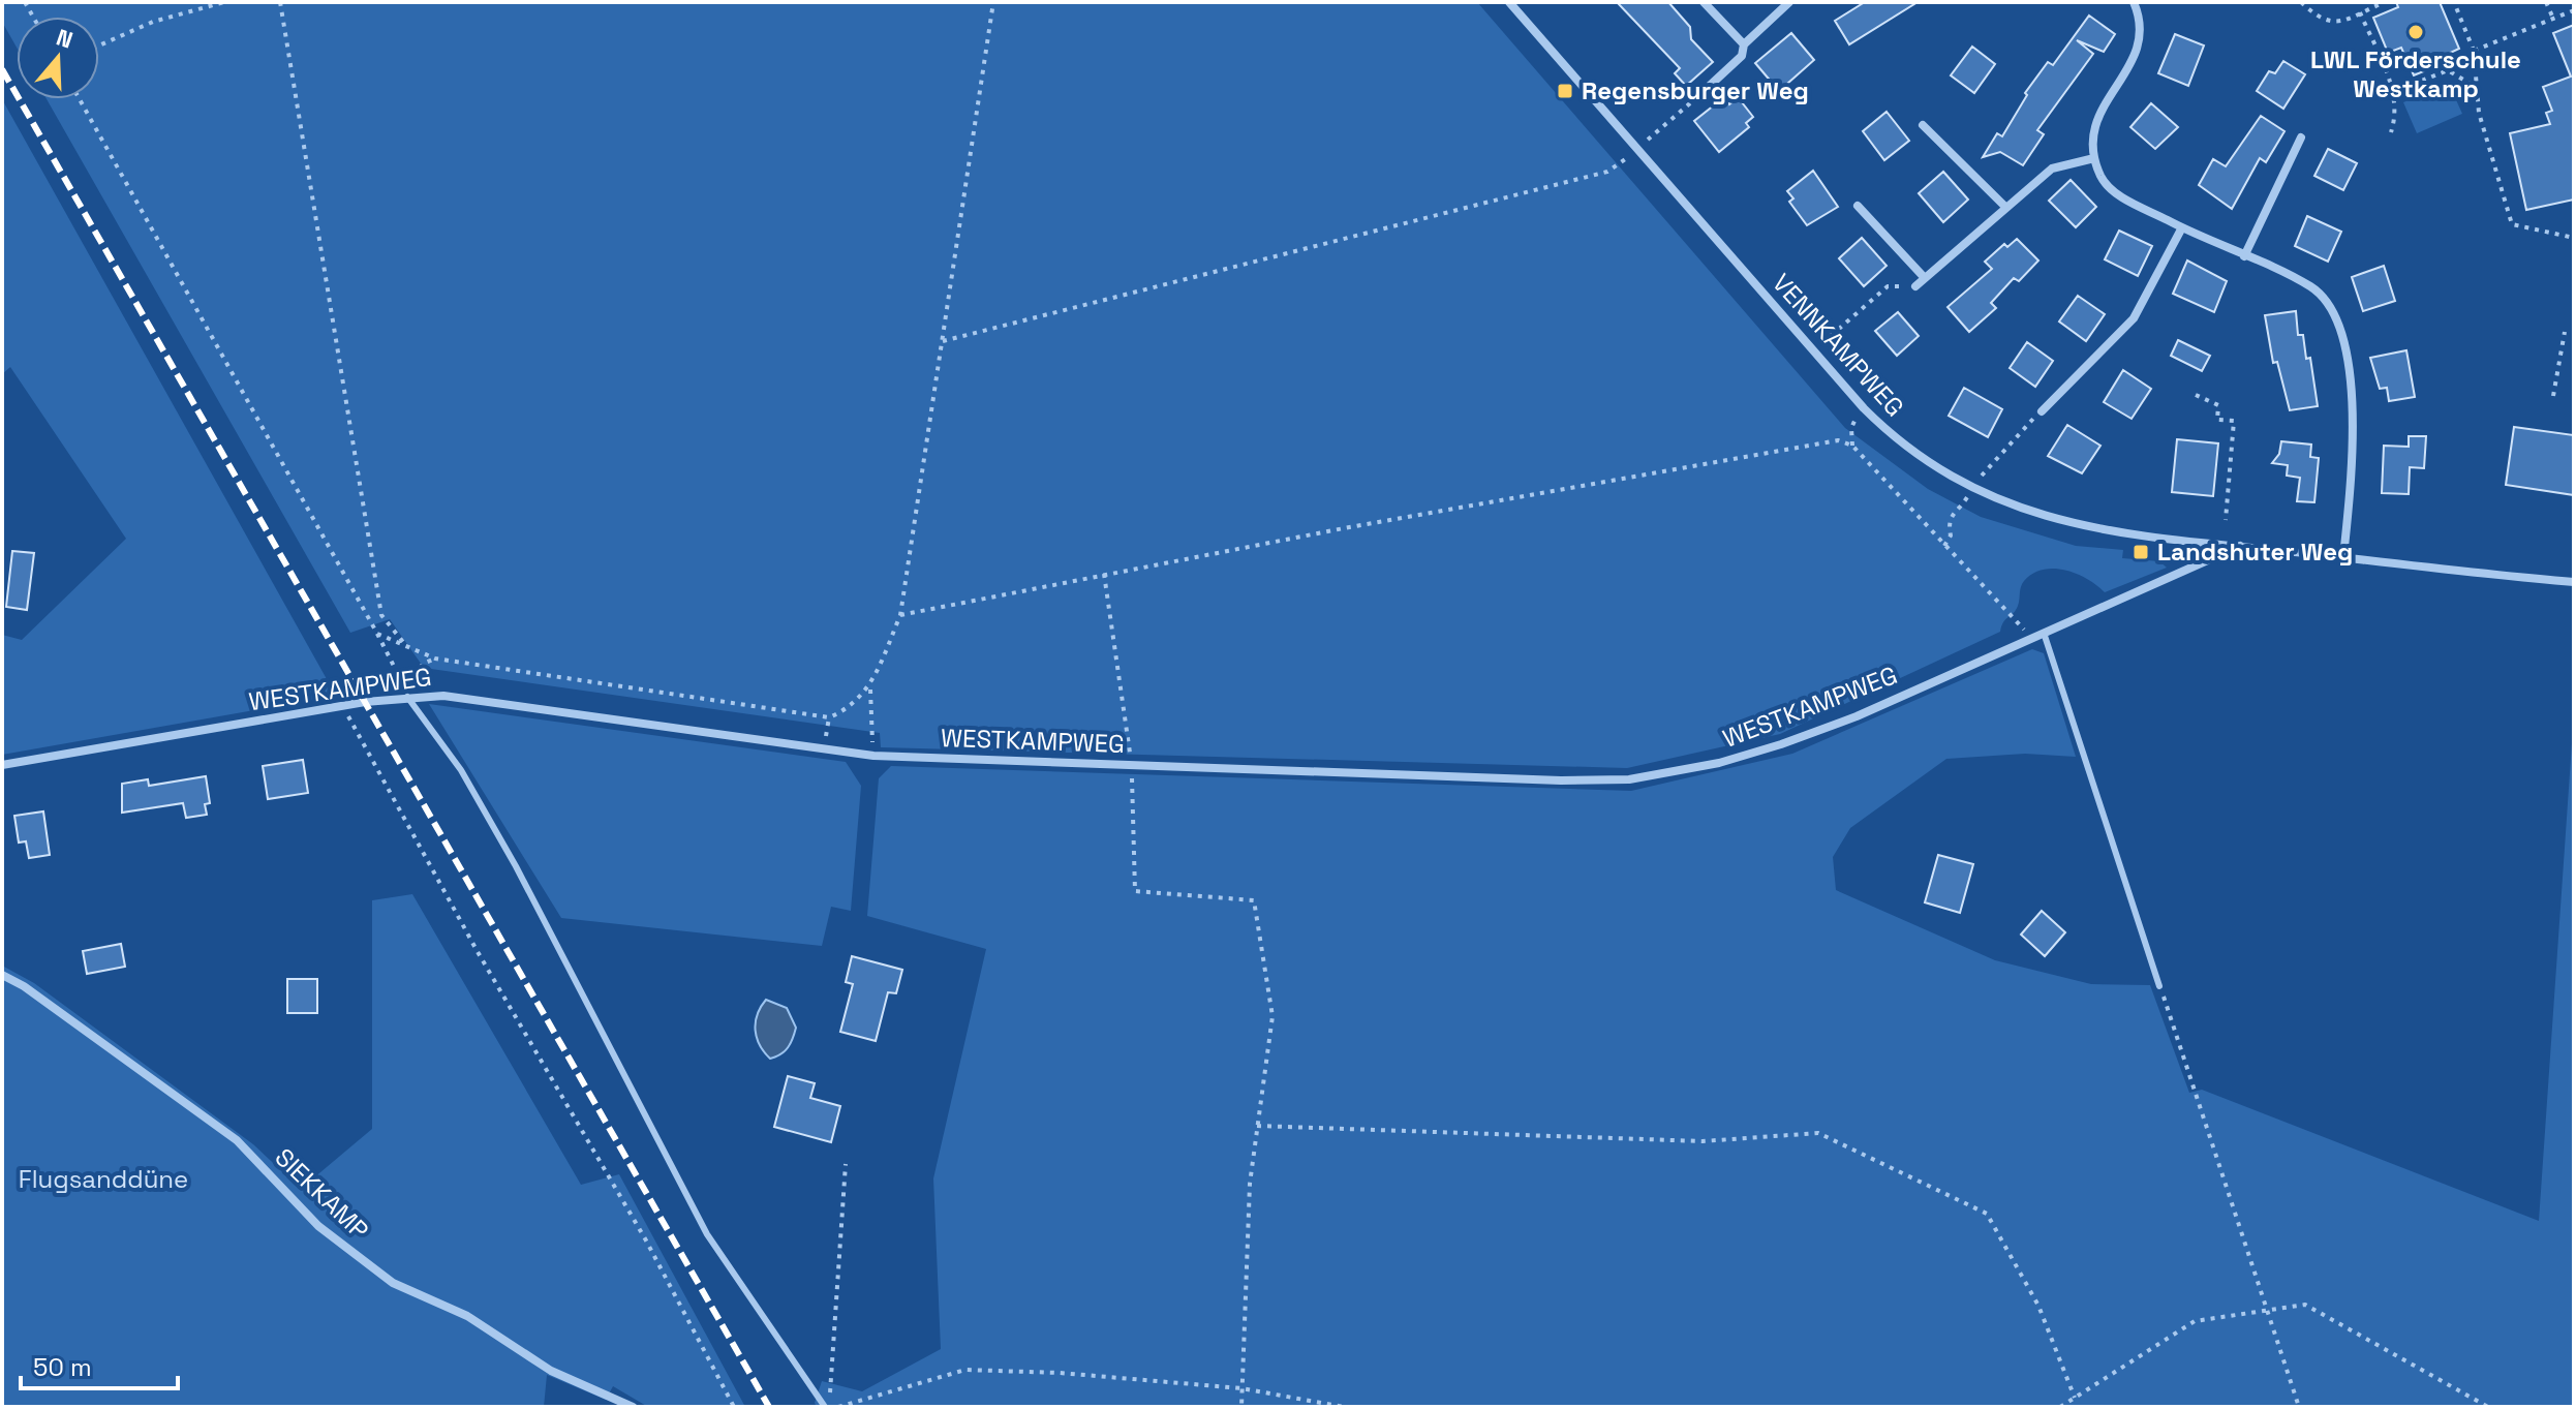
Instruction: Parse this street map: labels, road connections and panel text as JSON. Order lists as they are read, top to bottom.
{
  "streets": {
    "street": ["VENNKAMPWEG", "WESTKAMPWEG", "SIEKKAMP"]
  },
  "crossings": [
    ["VENNKAMPWEG", "WESTKAMPWEG"]
  ],
  "parks": ["Flugsanddüne"],
  "places": {
    "other": ["LWL Förderschule Westkamp"],
    "transit": ["Regensburger Weg", "Landshuter Weg"]
  },
  "scale_bar": "50 m",
  "north": "top"
}
